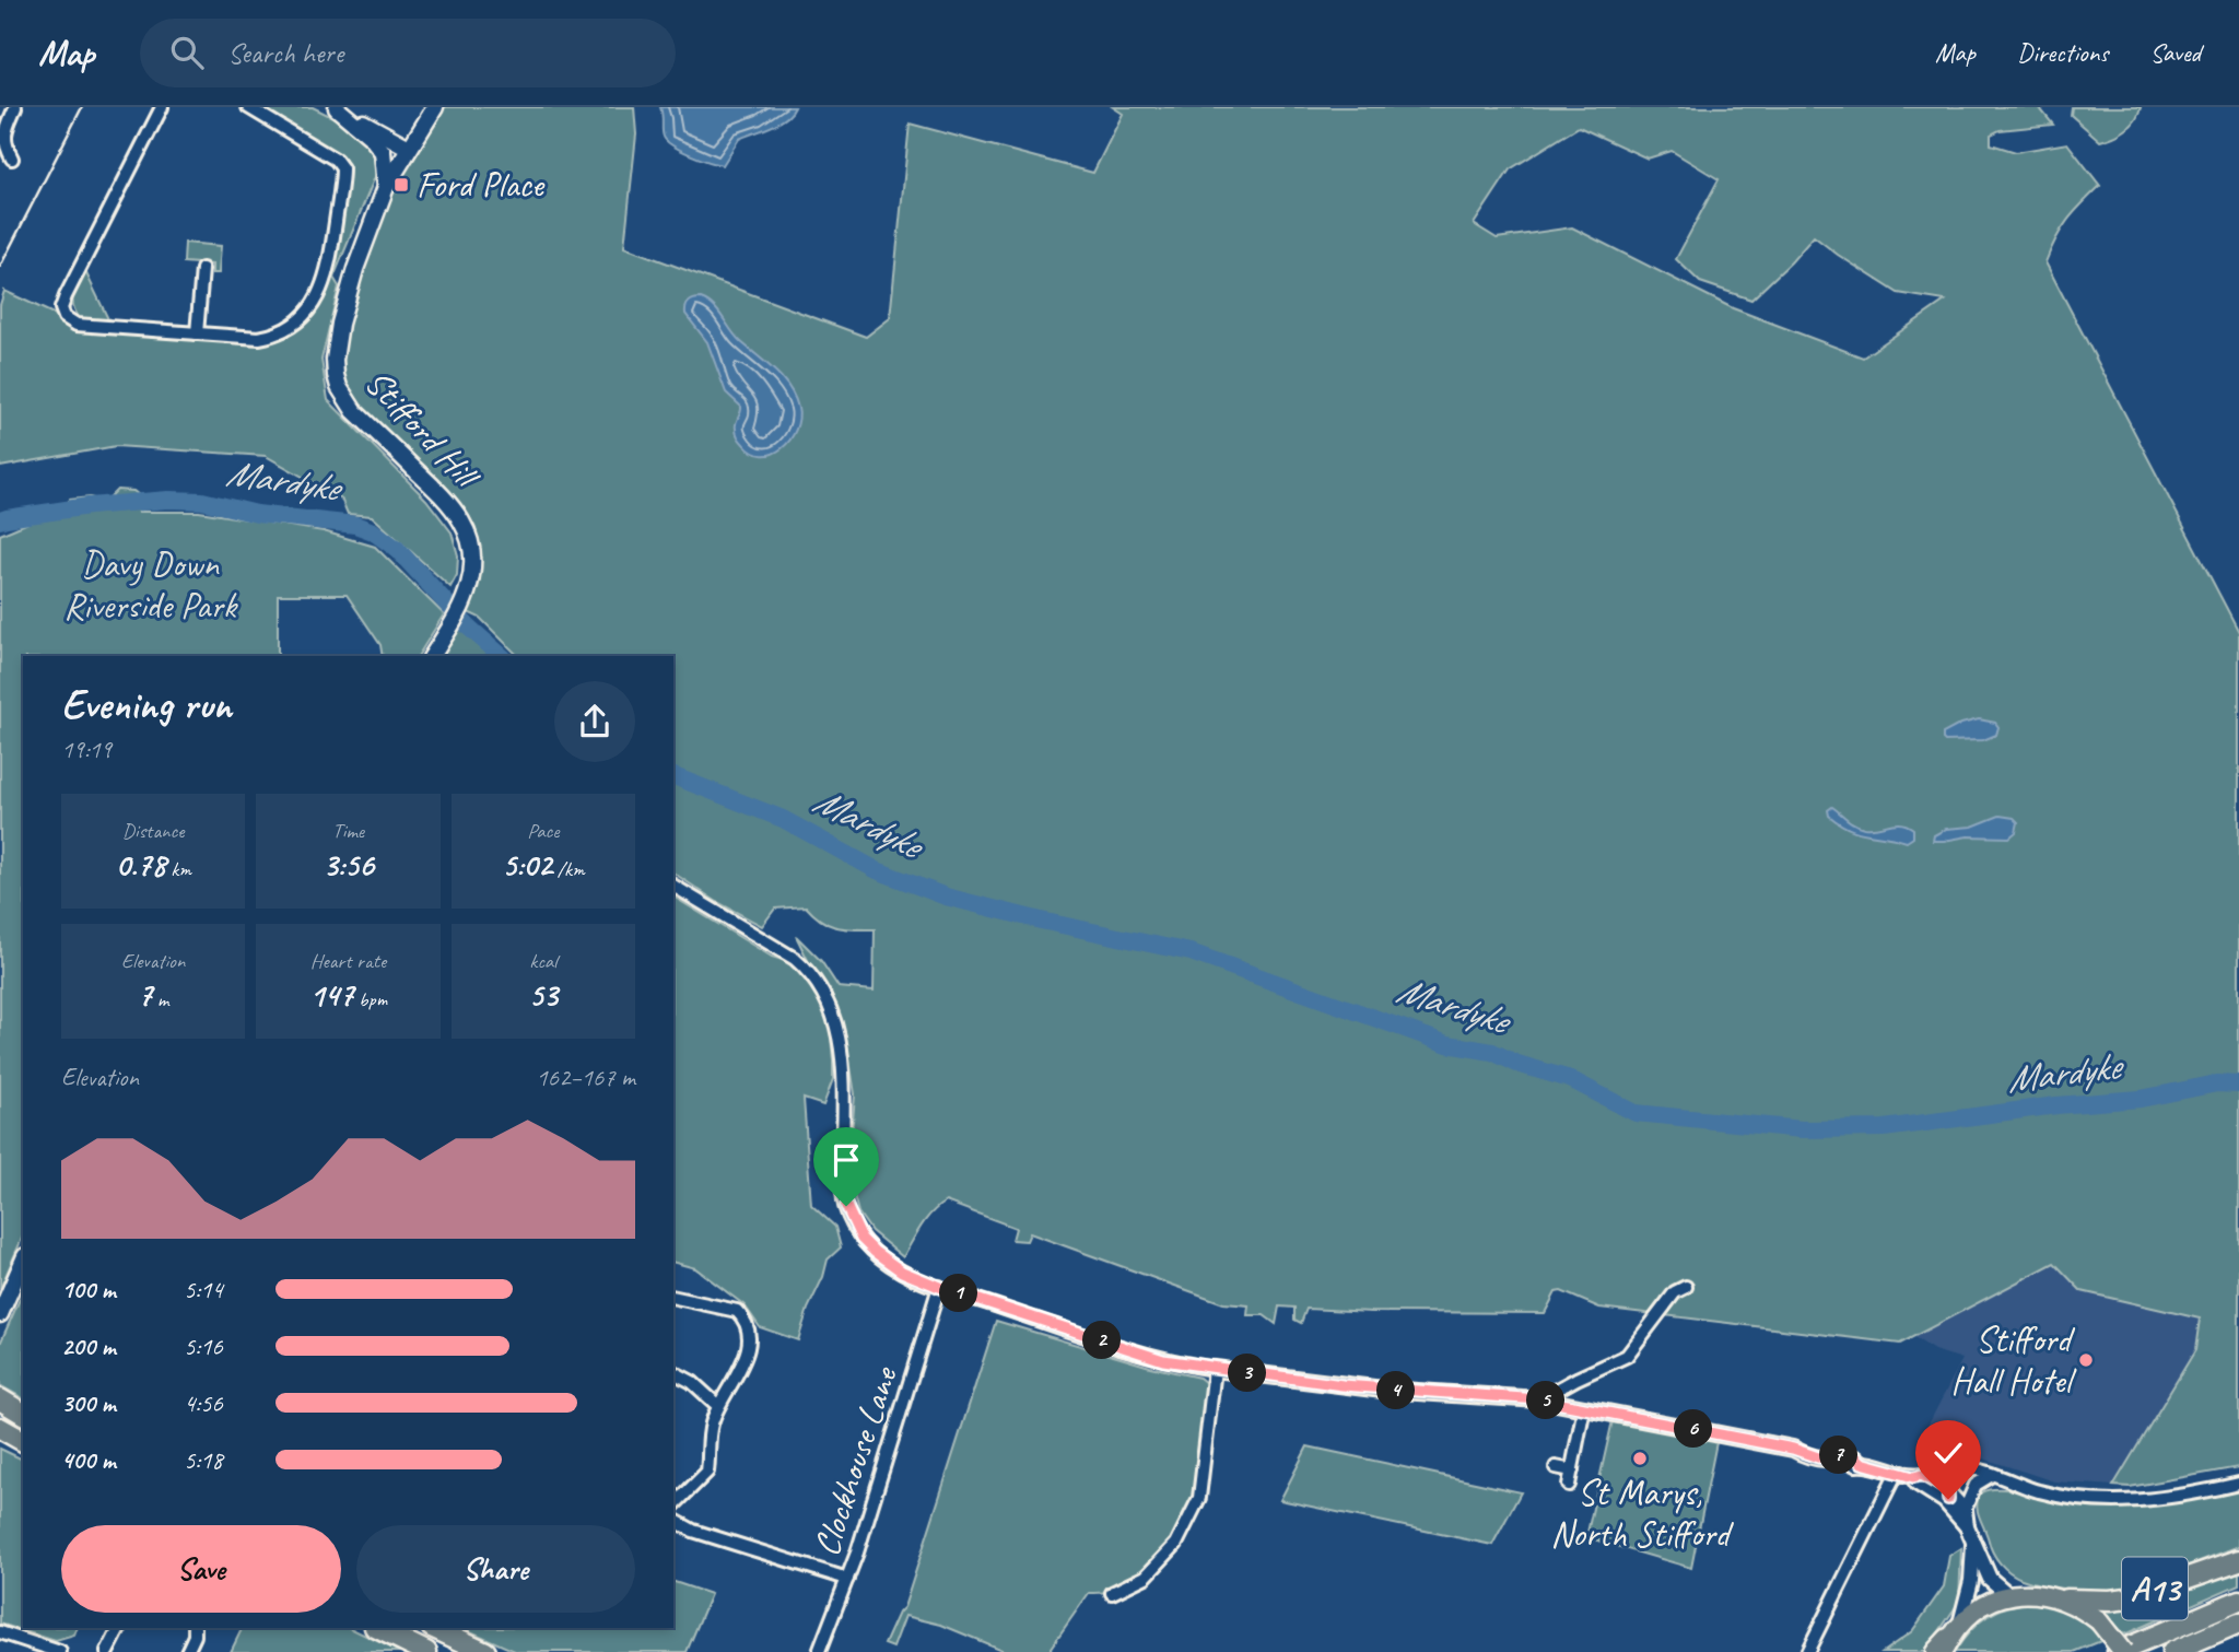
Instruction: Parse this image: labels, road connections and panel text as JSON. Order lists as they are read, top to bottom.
{
  "streets": {
    "highway": ["A13"],
    "main road": ["Stifford Hill"],
    "street": ["Clockhouse Lane"]
  },
  "water": ["Mardyke"],
  "parks": ["Davy Down Riverside Park"],
  "places": {
    "transit": ["Ford Place"],
    "other": ["Stifford Hall Hotel", "St Marys, North Stifford"]
  },
  "page": {
    "header": "Map",
    "search": "Search here",
    "nav": ["Map", "Directions", "Saved"],
    "heading": ["Evening run", "19:19"],
    "stats": [
      ["Distance", "0.78 km"],
      ["Time", "3:56"],
      ["Pace", "5:02 /km"],
      ["Elevation", "7 m"],
      ["Heart rate", "147 bpm"],
      ["kcal", "53"]
    ],
    "chart": ["Elevation", "162–167 m"],
    "list": [
      {
        "name": "100 m",
        "note": "5:14"
      },
      {
        "name": "200 m",
        "note": "5:16"
      },
      {
        "name": "300 m",
        "note": "4:56"
      },
      {
        "name": "400 m",
        "note": "5:18"
      }
    ],
    "pins": [
      "1",
      "2",
      "3",
      "4",
      "5",
      "6",
      "7"
    ],
    "buttons": ["Save", "Share"]
  }
}
